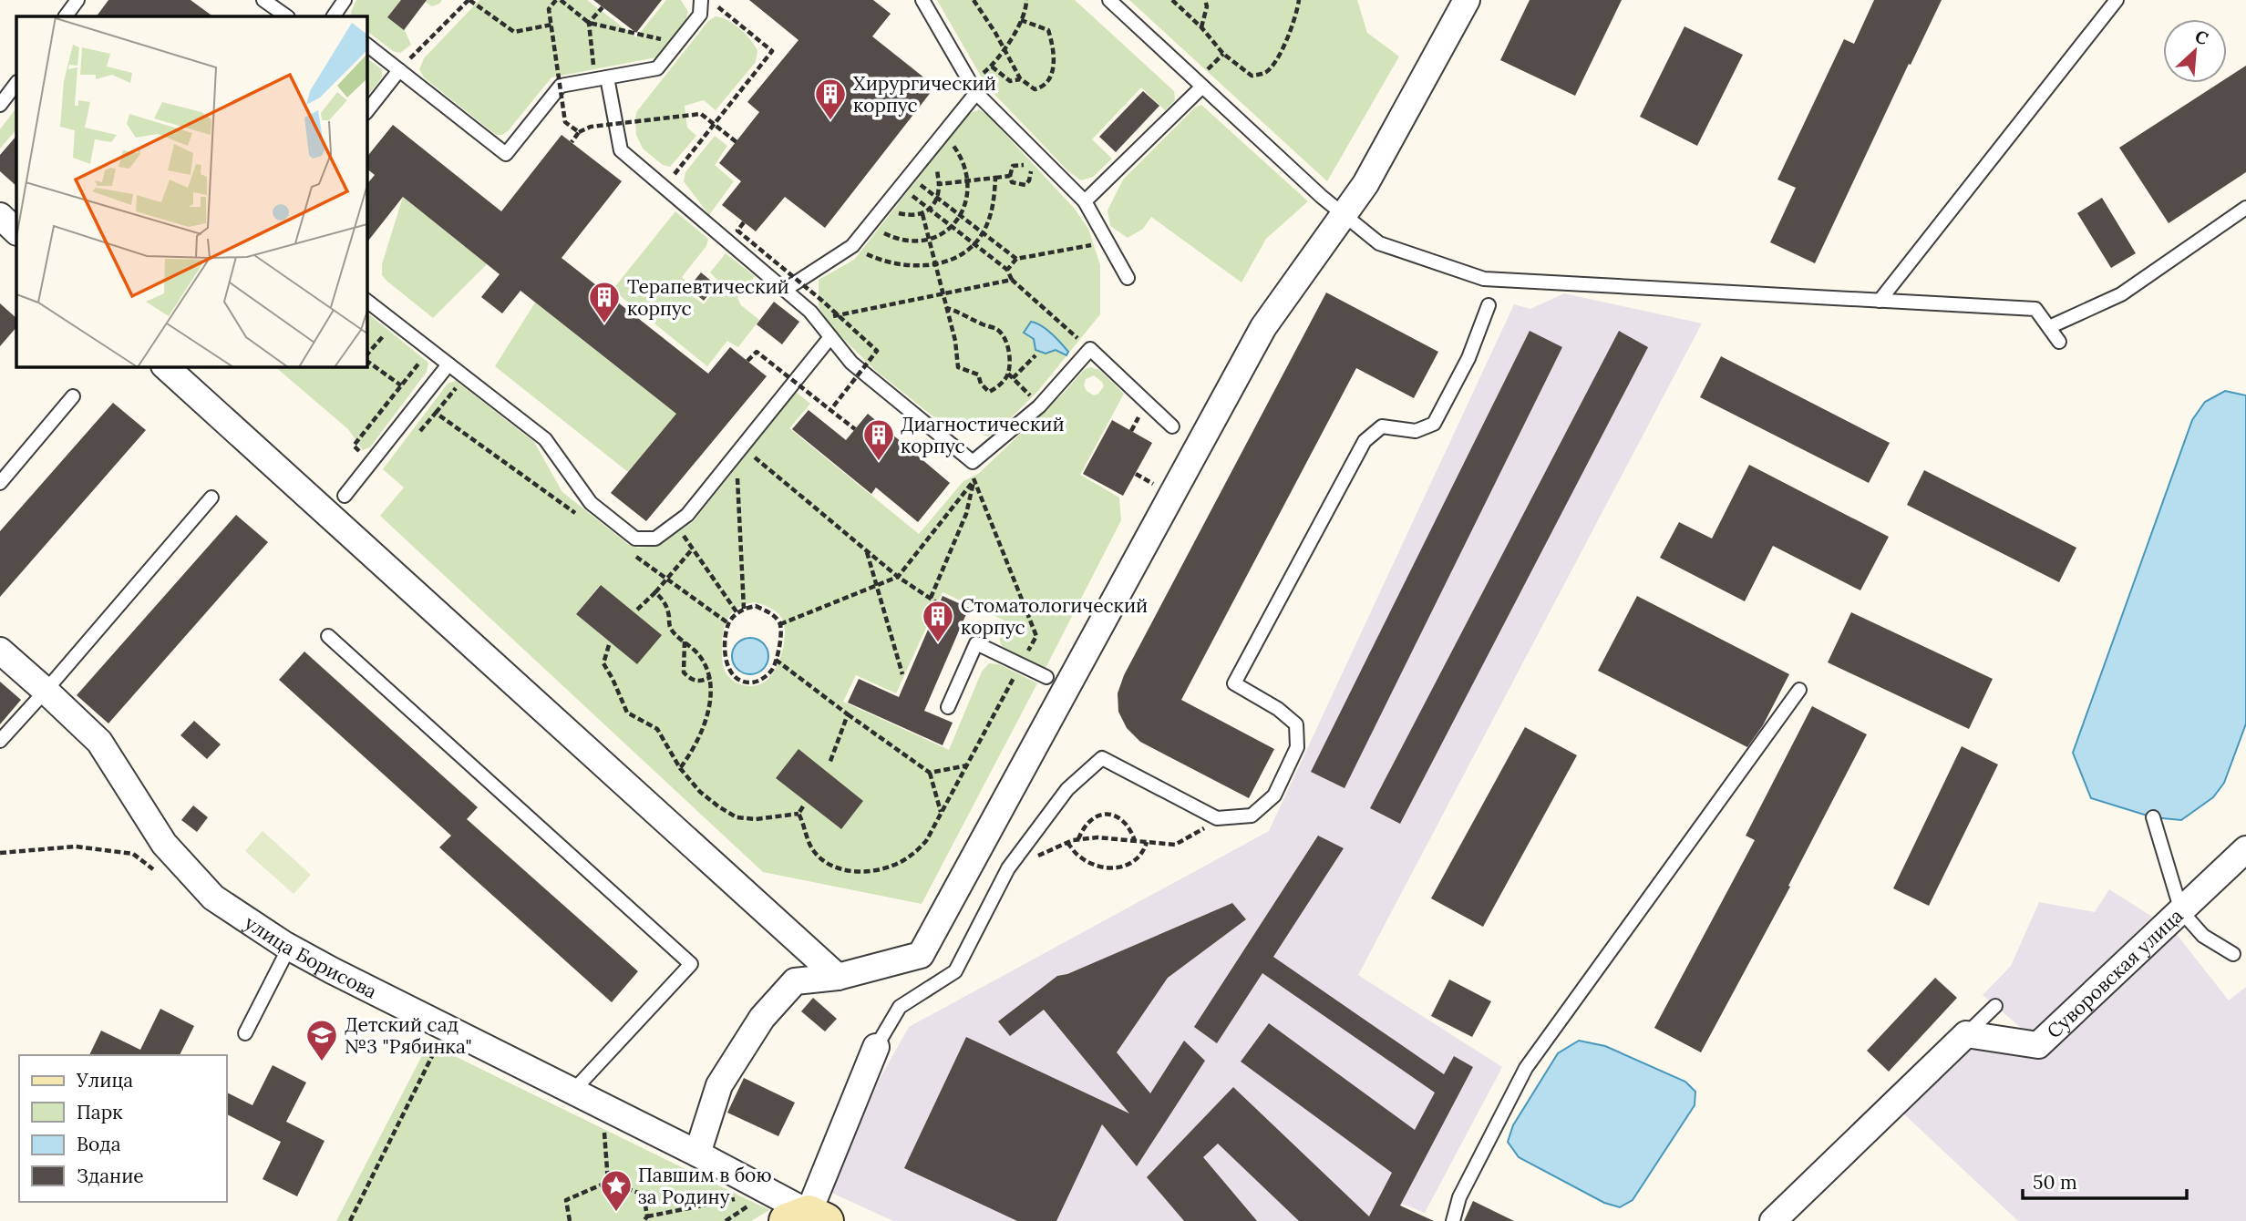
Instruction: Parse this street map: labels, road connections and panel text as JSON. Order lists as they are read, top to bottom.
{
  "streets": {
    "street": ["улица Борисова", "Суворовская улица"]
  },
  "places": {
    "building": [
      "Хирургический корпус",
      "Терапевтический корпус",
      "Диагностический корпус",
      "Стоматологический корпус"
    ],
    "school or university": ["Детский сад №3 \"Рябинка\""],
    "place": ["Павшим в бою за Родину"]
  },
  "legend": [
    "Улица",
    "Парк",
    "Вода",
    "Здание"
  ],
  "scale_bar": "50 m",
  "north": "top right"
}
